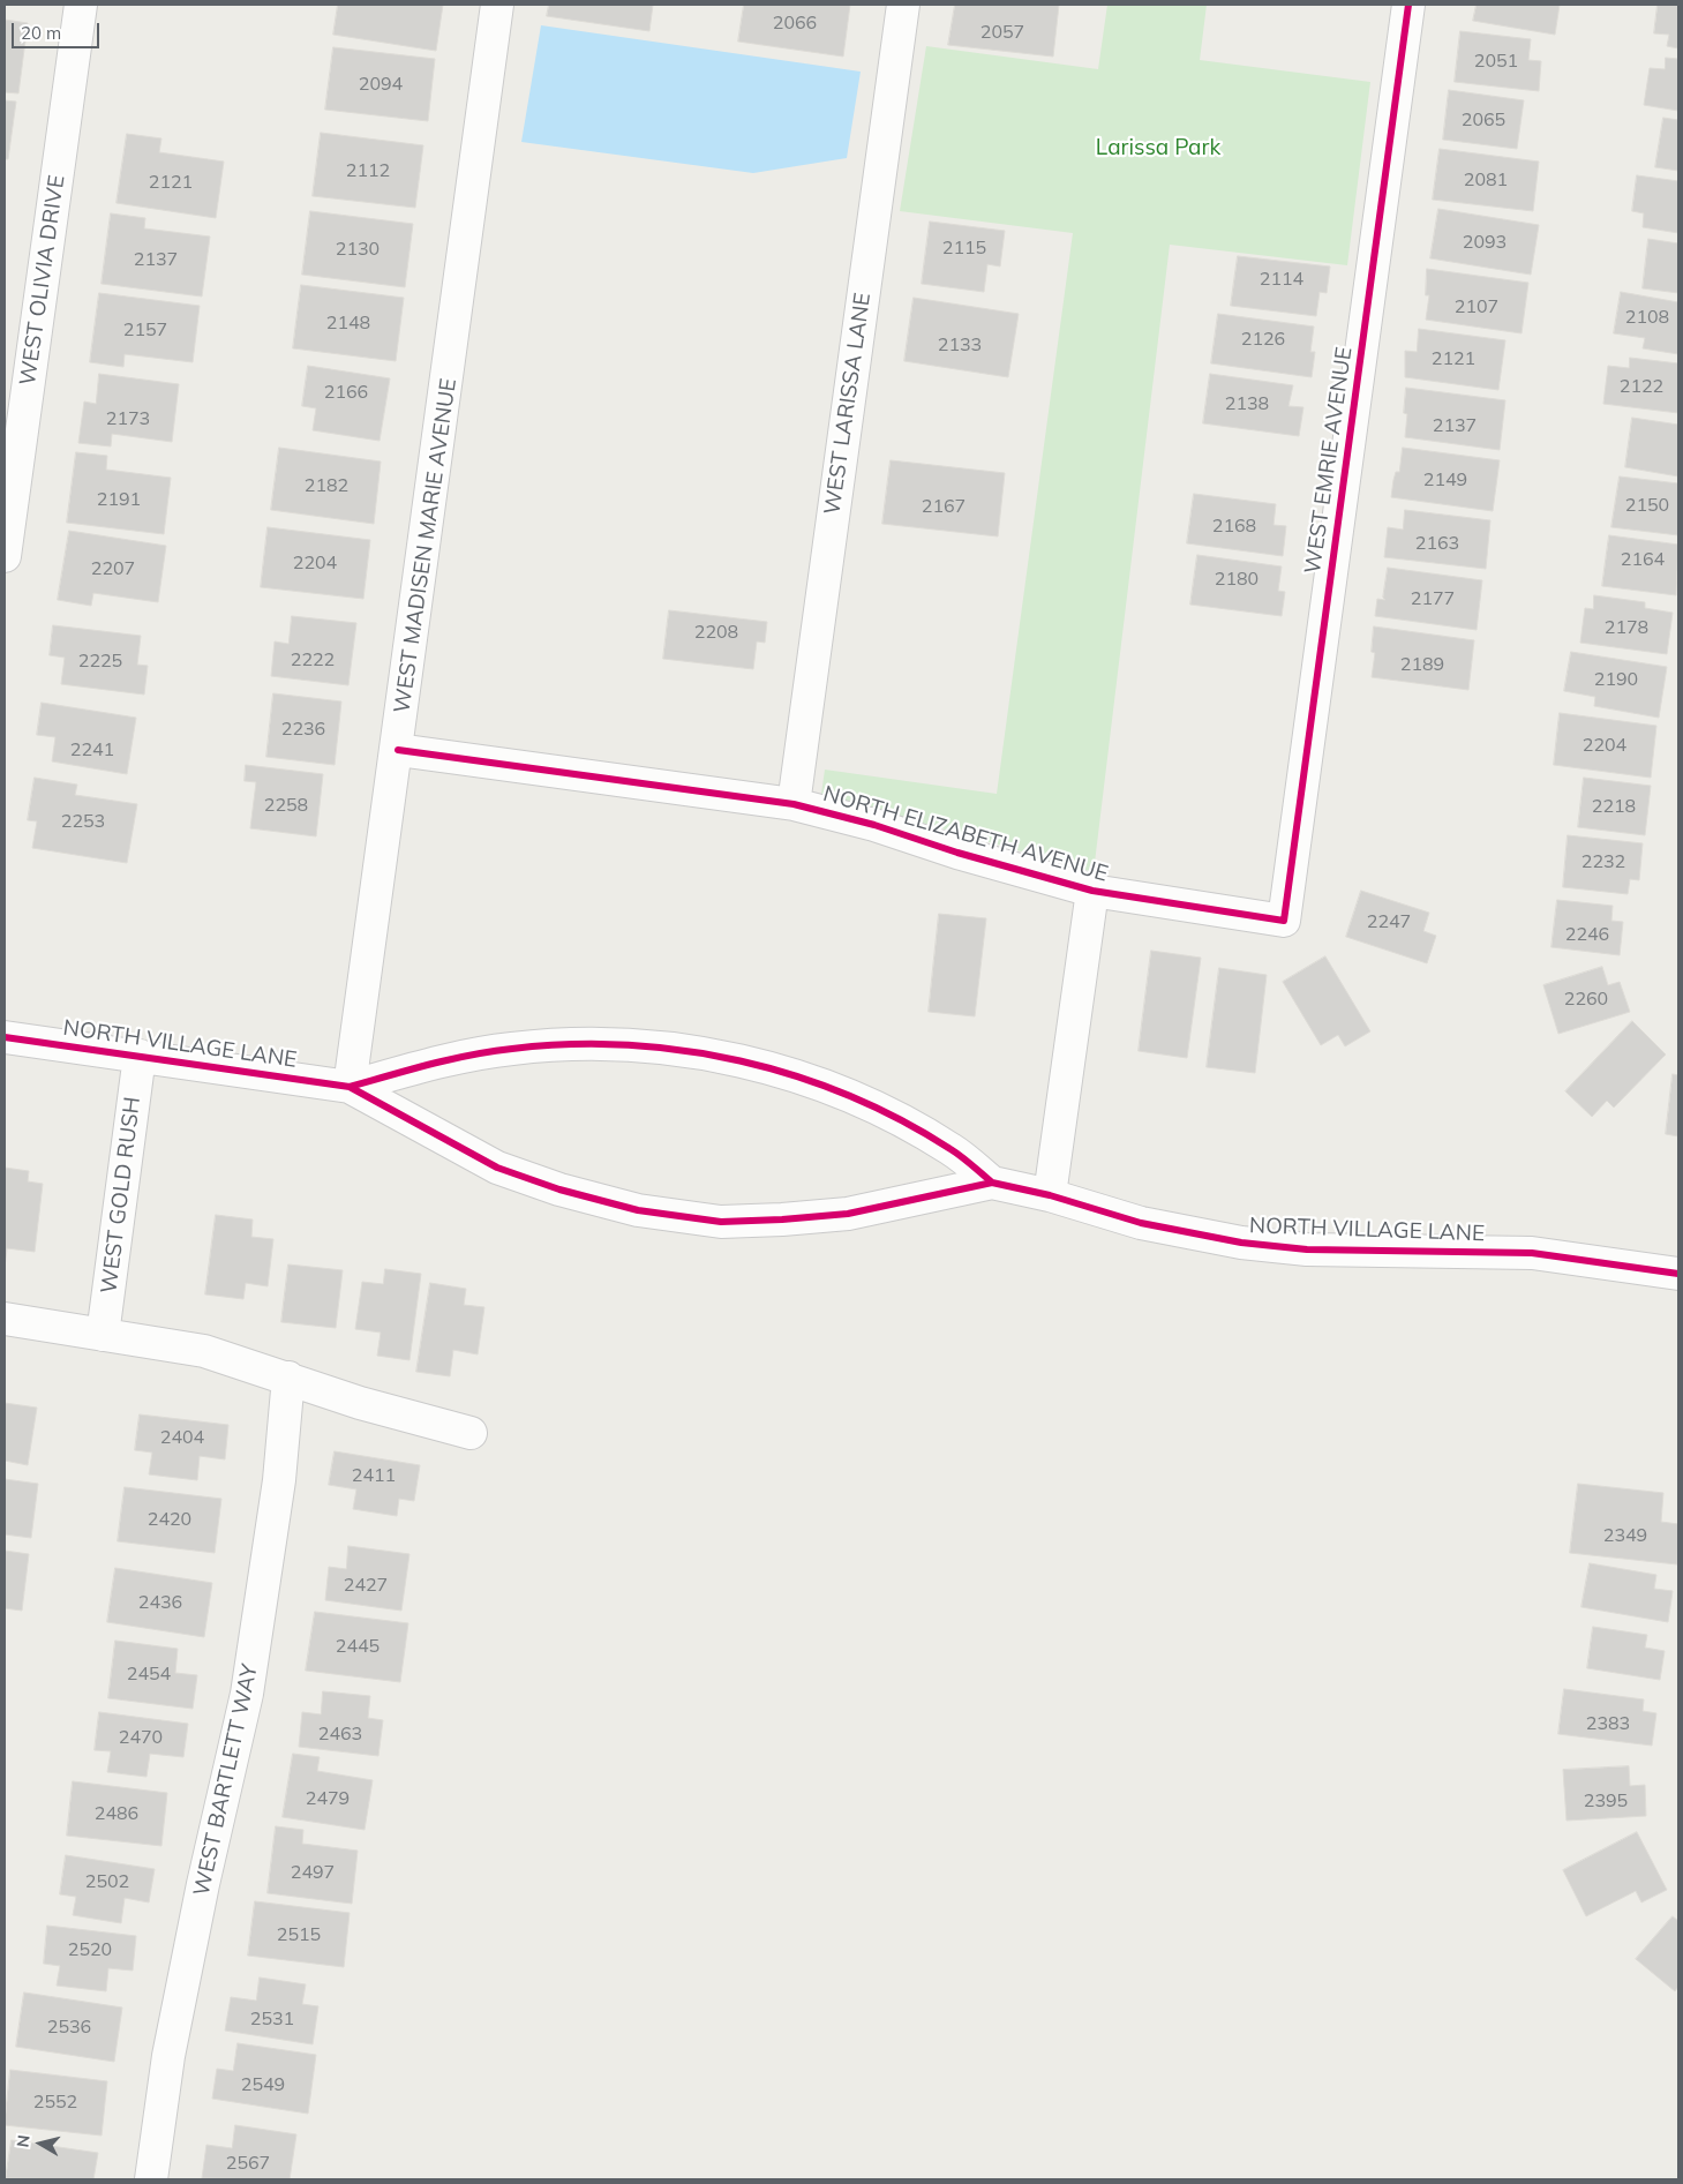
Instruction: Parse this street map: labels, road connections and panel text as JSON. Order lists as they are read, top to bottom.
{
  "streets": {
    "street": [
      "WEST OLIVIA DRIVE",
      "WEST LARISSA LANE",
      "WEST EMRIE AVENUE",
      "WEST MADISEN MARIE AVENUE",
      "NORTH ELIZABETH AVENUE",
      "NORTH VILLAGE LANE",
      "WEST GOLD RUSH",
      "WEST BARTLETT WAY"
    ]
  },
  "crossings": [
    ["WEST LARISSA LANE", "NORTH ELIZABETH AVENUE"],
    ["WEST EMRIE AVENUE", "NORTH ELIZABETH AVENUE"],
    ["WEST MADISEN MARIE AVENUE", "NORTH ELIZABETH AVENUE"],
    ["WEST MADISEN MARIE AVENUE", "NORTH VILLAGE LANE"],
    ["NORTH VILLAGE LANE", "WEST GOLD RUSH"]
  ],
  "parks": ["Larissa Park"],
  "house_numbers": [
    "2066",
    "2057",
    "2051",
    "2094",
    "2065",
    "2112",
    "2081",
    "2121",
    "2093",
    "2115",
    "2130",
    "2137",
    "2114",
    "2107",
    "2108",
    "2148",
    "2157",
    "2126",
    "2133",
    "2121",
    "2122",
    "2166",
    "2138",
    "2173",
    "2137",
    "2149",
    "2182",
    "2191",
    "2150",
    "2167",
    "2168",
    "2163",
    "2164",
    "2204",
    "2207",
    "2180",
    "2177",
    "2178",
    "2208",
    "2222",
    "2225",
    "2189",
    "2190",
    "2236",
    "2204",
    "2241",
    "2258",
    "2218",
    "2253",
    "2232",
    "2247",
    "2246",
    "2260",
    "2404",
    "2411",
    "2420",
    "2349",
    "2427",
    "2436",
    "2445",
    "2454",
    "2383",
    "2463",
    "2470",
    "2479",
    "2395",
    "2486",
    "2497",
    "2502",
    "2515",
    "2520",
    "2531",
    "2536",
    "2549",
    "2552",
    "2567"
  ],
  "scale_bar": "20 m",
  "north": "left"
}
